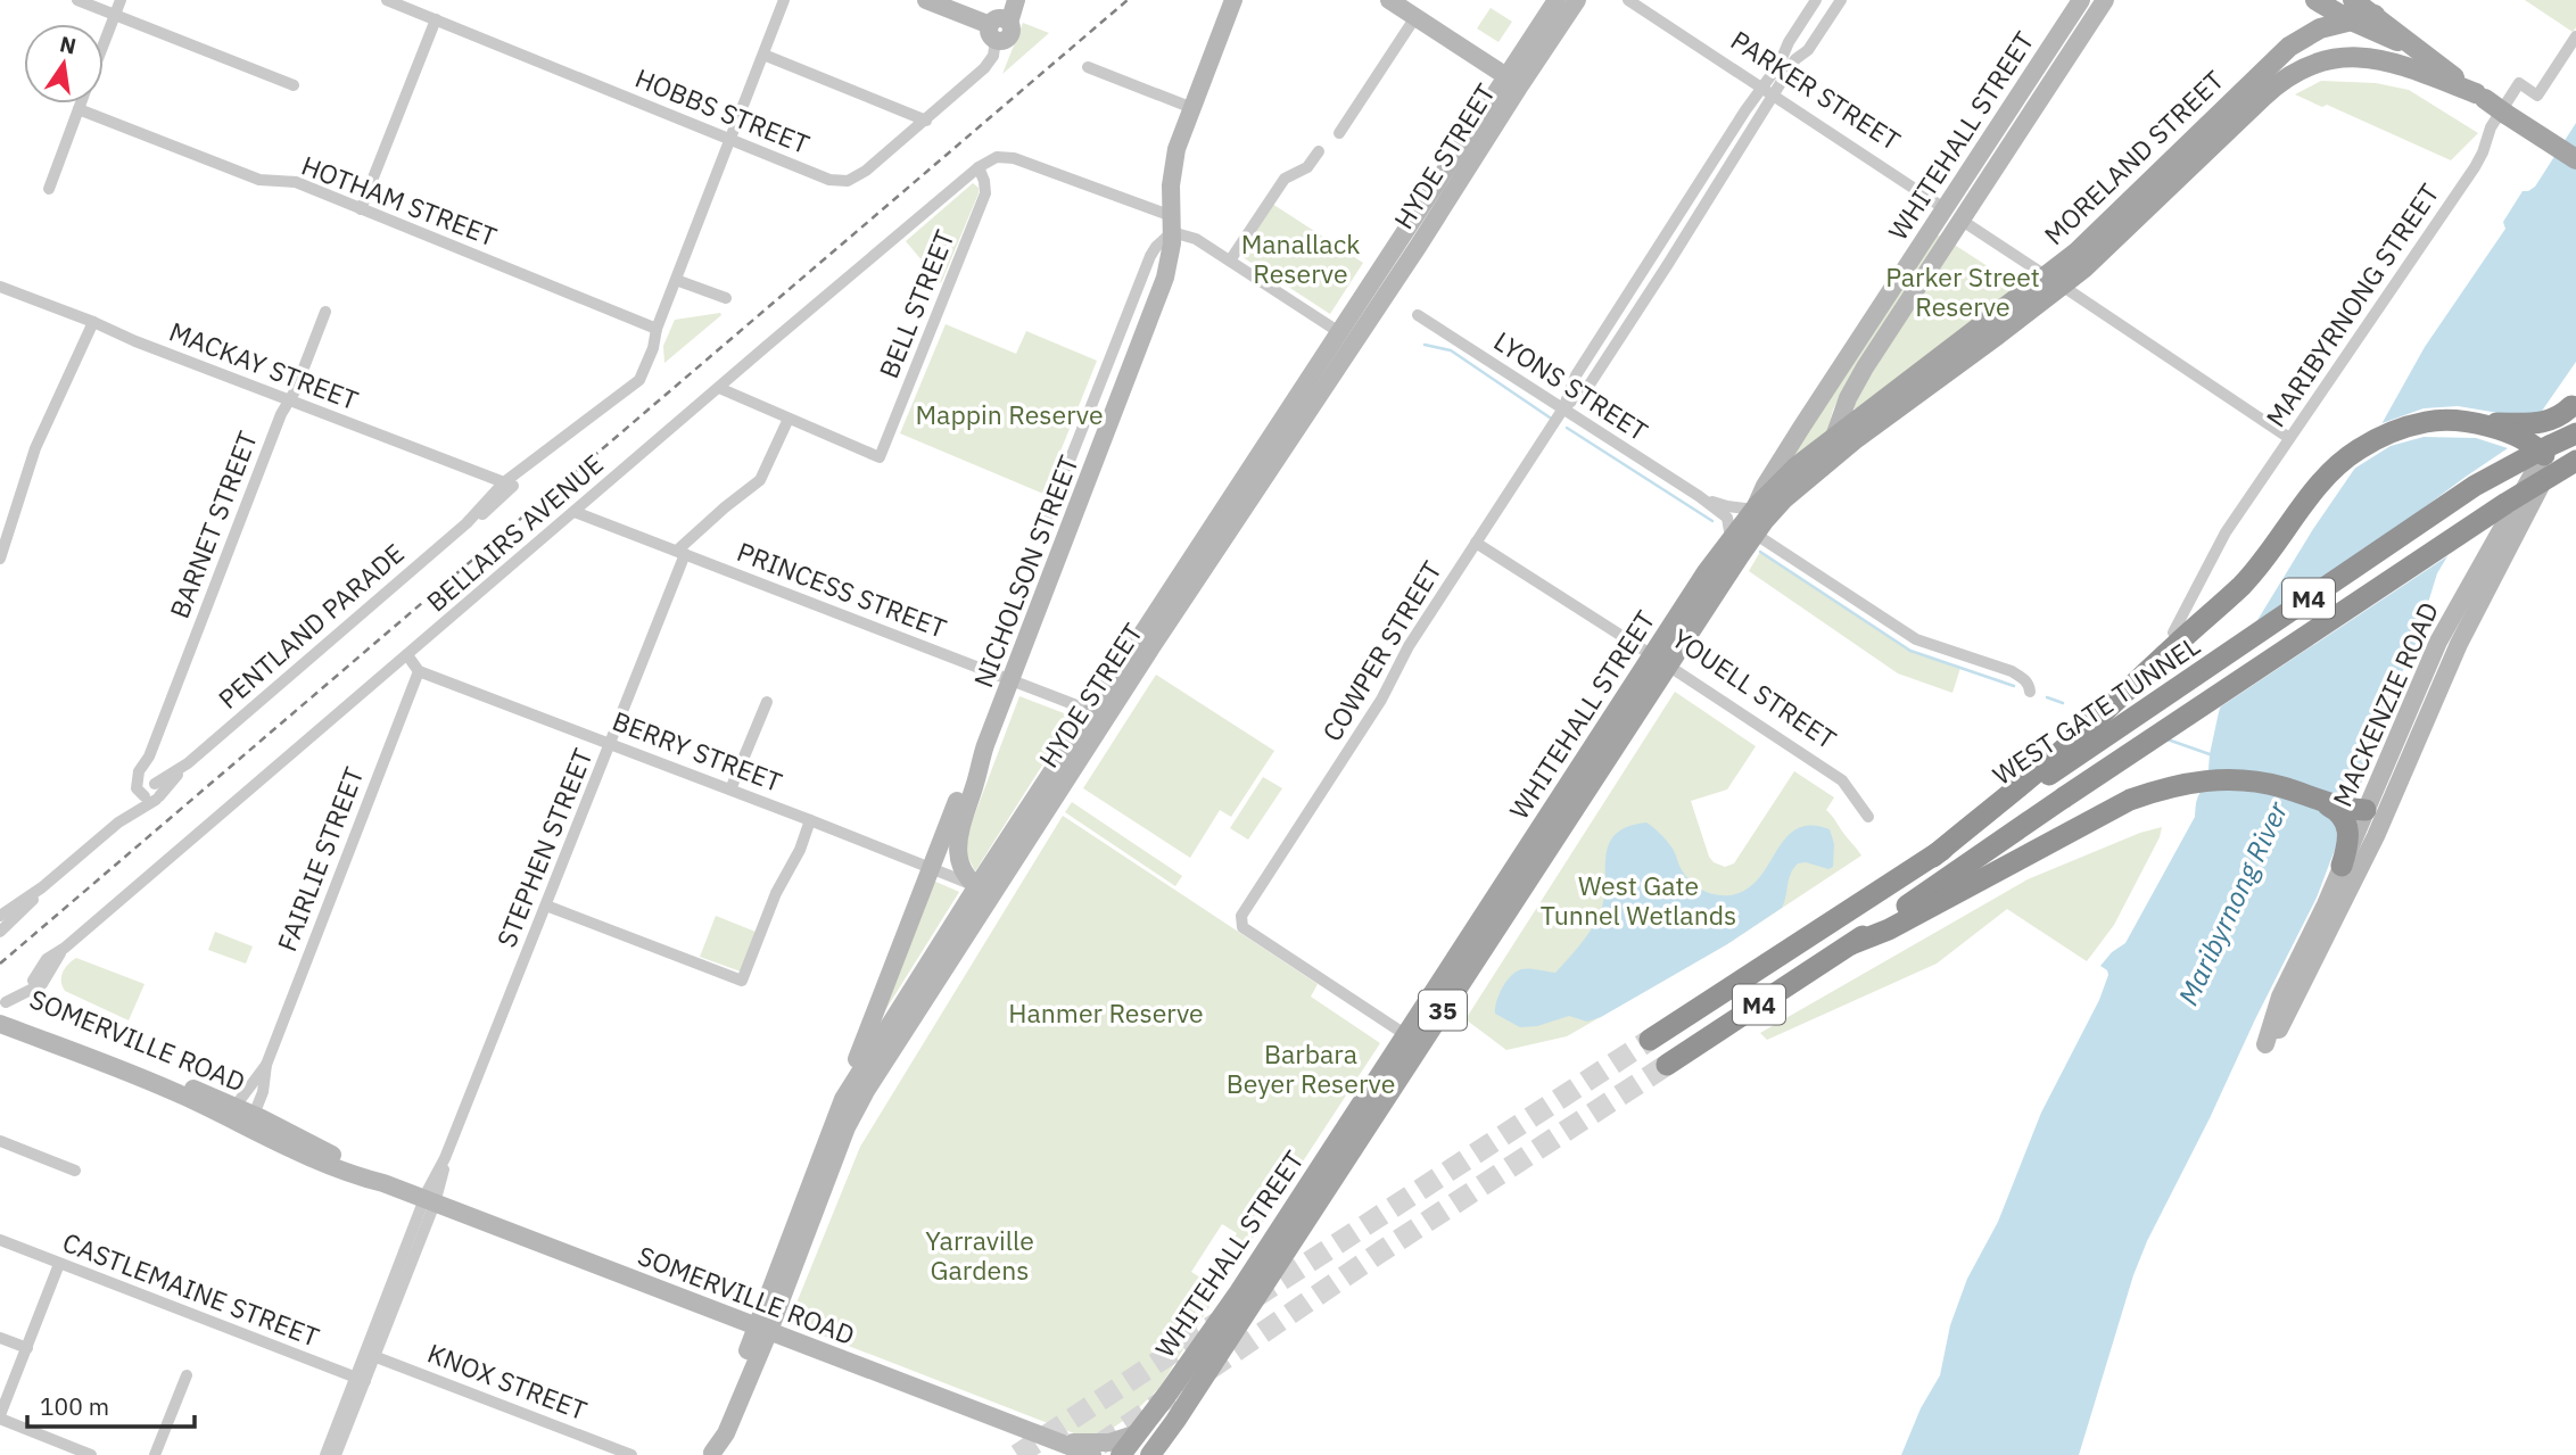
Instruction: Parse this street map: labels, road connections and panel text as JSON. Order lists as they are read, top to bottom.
{
  "streets": {
    "highway": ["M4", "WEST GATE TUNNEL"],
    "main road": ["WHITEHALL STREET", "MORELAND STREET", "35"],
    "street": [
      "PARKER STREET",
      "HOBBS STREET",
      "HYDE STREET",
      "HOTHAM STREET",
      "BELL STREET",
      "MARIBYRNONG STREET",
      "MACKAY STREET",
      "LYONS STREET",
      "BARNET STREET",
      "BELLAIRS AVENUE",
      "NICHOLSON STREET",
      "PRINCESS STREET",
      "PENTLAND PARADE",
      "COWPER STREET",
      "YOUELL STREET",
      "MACKENZIE ROAD",
      "BERRY STREET",
      "STEPHEN STREET",
      "FAIRLIE STREET",
      "SOMERVILLE ROAD",
      "CASTLEMAINE STREET",
      "KNOX STREET"
    ]
  },
  "crossings": [
    ["PARKER STREET", "WHITEHALL STREET"],
    ["PARKER STREET", "MORELAND STREET"],
    ["PARKER STREET", "MARIBYRNONG STREET"],
    ["PARKER STREET", "COWPER STREET"],
    ["HOBBS STREET", "PENTLAND PARADE"],
    ["WHITEHALL STREET", "MORELAND STREET"],
    ["WHITEHALL STREET", "LYONS STREET"],
    ["WHITEHALL STREET", "COWPER STREET"],
    ["WHITEHALL STREET", "YOUELL STREET"],
    ["WHITEHALL STREET", "35"],
    ["HYDE STREET", "NICHOLSON STREET"],
    ["HYDE STREET", "PRINCESS STREET"],
    ["HYDE STREET", "BERRY STREET"],
    ["HYDE STREET", "SOMERVILLE ROAD"],
    ["MORELAND STREET", "LYONS STREET"],
    ["MORELAND STREET", "35"],
    ["HOTHAM STREET", "PENTLAND PARADE"],
    ["BELL STREET", "BELLAIRS AVENUE"],
    ["BELL STREET", "STEPHEN STREET"],
    ["MACKAY STREET", "BARNET STREET"],
    ["MACKAY STREET", "PENTLAND PARADE"],
    ["LYONS STREET", "COWPER STREET"],
    ["BARNET STREET", "PENTLAND PARADE"],
    ["BELLAIRS AVENUE", "NICHOLSON STREET"],
    ["BELLAIRS AVENUE", "PRINCESS STREET"],
    ["BELLAIRS AVENUE", "SOMERVILLE ROAD"],
    ["NICHOLSON STREET", "PRINCESS STREET"],
    ["NICHOLSON STREET", "BERRY STREET"],
    ["PRINCESS STREET", "STEPHEN STREET"],
    ["COWPER STREET", "YOUELL STREET"],
    ["BERRY STREET", "STEPHEN STREET"],
    ["BERRY STREET", "FAIRLIE STREET"],
    ["STEPHEN STREET", "SOMERVILLE ROAD"],
    ["STEPHEN STREET", "CASTLEMAINE STREET"],
    ["STEPHEN STREET", "KNOX STREET"],
    ["FAIRLIE STREET", "SOMERVILLE ROAD"]
  ],
  "water": ["Maribyrnong River"],
  "parks": [
    "Manallack Reserve",
    "Parker Street Reserve",
    "Mappin Reserve",
    "West Gate Tunnel Wetlands",
    "Hanmer Reserve",
    "Barbara Beyer Reserve",
    "Yarraville Gardens"
  ],
  "scale_bar": "100 m",
  "north": "top"
}
